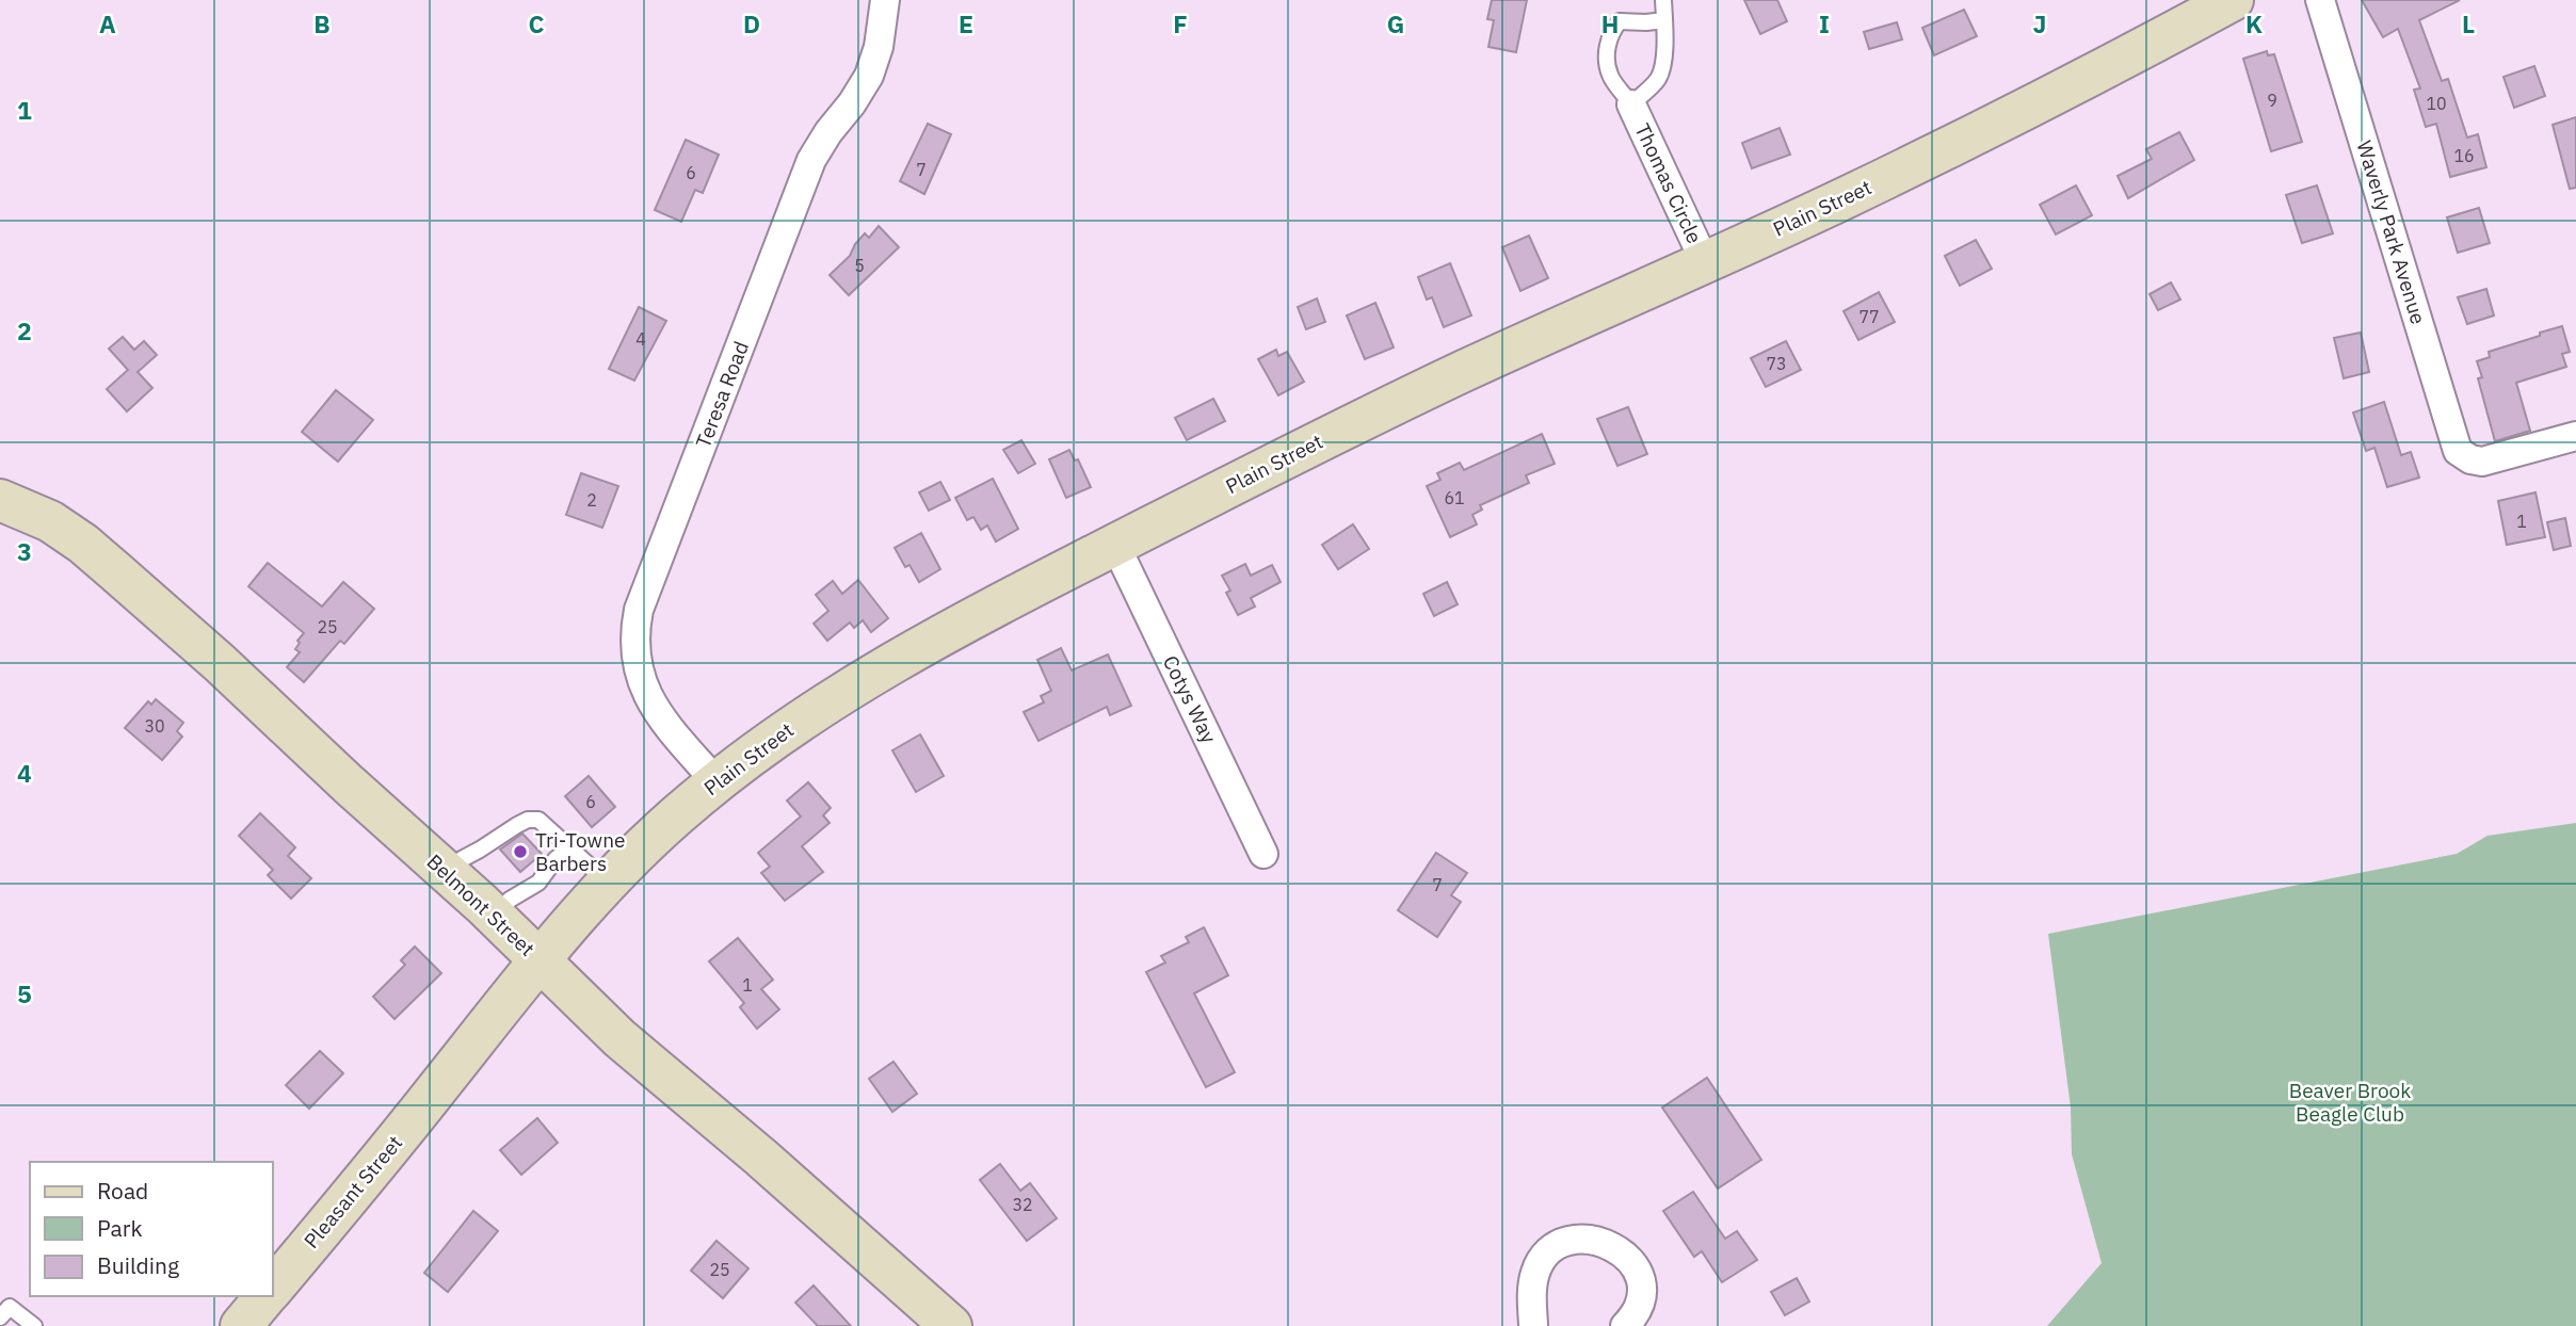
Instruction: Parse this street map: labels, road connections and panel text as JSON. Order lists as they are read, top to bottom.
{
  "streets": {
    "main road": ["Plain Street", "Belmont Street", "Pleasant Street"],
    "street": [
      "Thomas Circle",
      "Waverly Park Avenue",
      "Teresa Road",
      "Cotys Way"
    ]
  },
  "crossings": [
    ["Thomas Circle", "Plain Street"],
    ["Plain Street", "Teresa Road"],
    ["Plain Street", "Cotys Way"],
    ["Plain Street", "Belmont Street"],
    ["Plain Street", "Pleasant Street"]
  ],
  "parks": ["Beaver Brook Beagle Club"],
  "places": ["Tri-Towne Barbers"],
  "house_numbers": [
    "9",
    "10",
    "16",
    "7",
    "6",
    "5",
    "77",
    "4",
    "73",
    "61",
    "2",
    "1",
    "25",
    "30",
    "6",
    "7",
    "1",
    "32",
    "25"
  ],
  "legend": ["Road", "Park", "Building"],
  "grid": {
    "columns": [
      "A",
      "B",
      "C",
      "D",
      "E",
      "F",
      "G",
      "H",
      "I",
      "J",
      "K",
      "L"
    ],
    "rows": [
      "1",
      "2",
      "3",
      "4",
      "5"
    ]
  }
}
